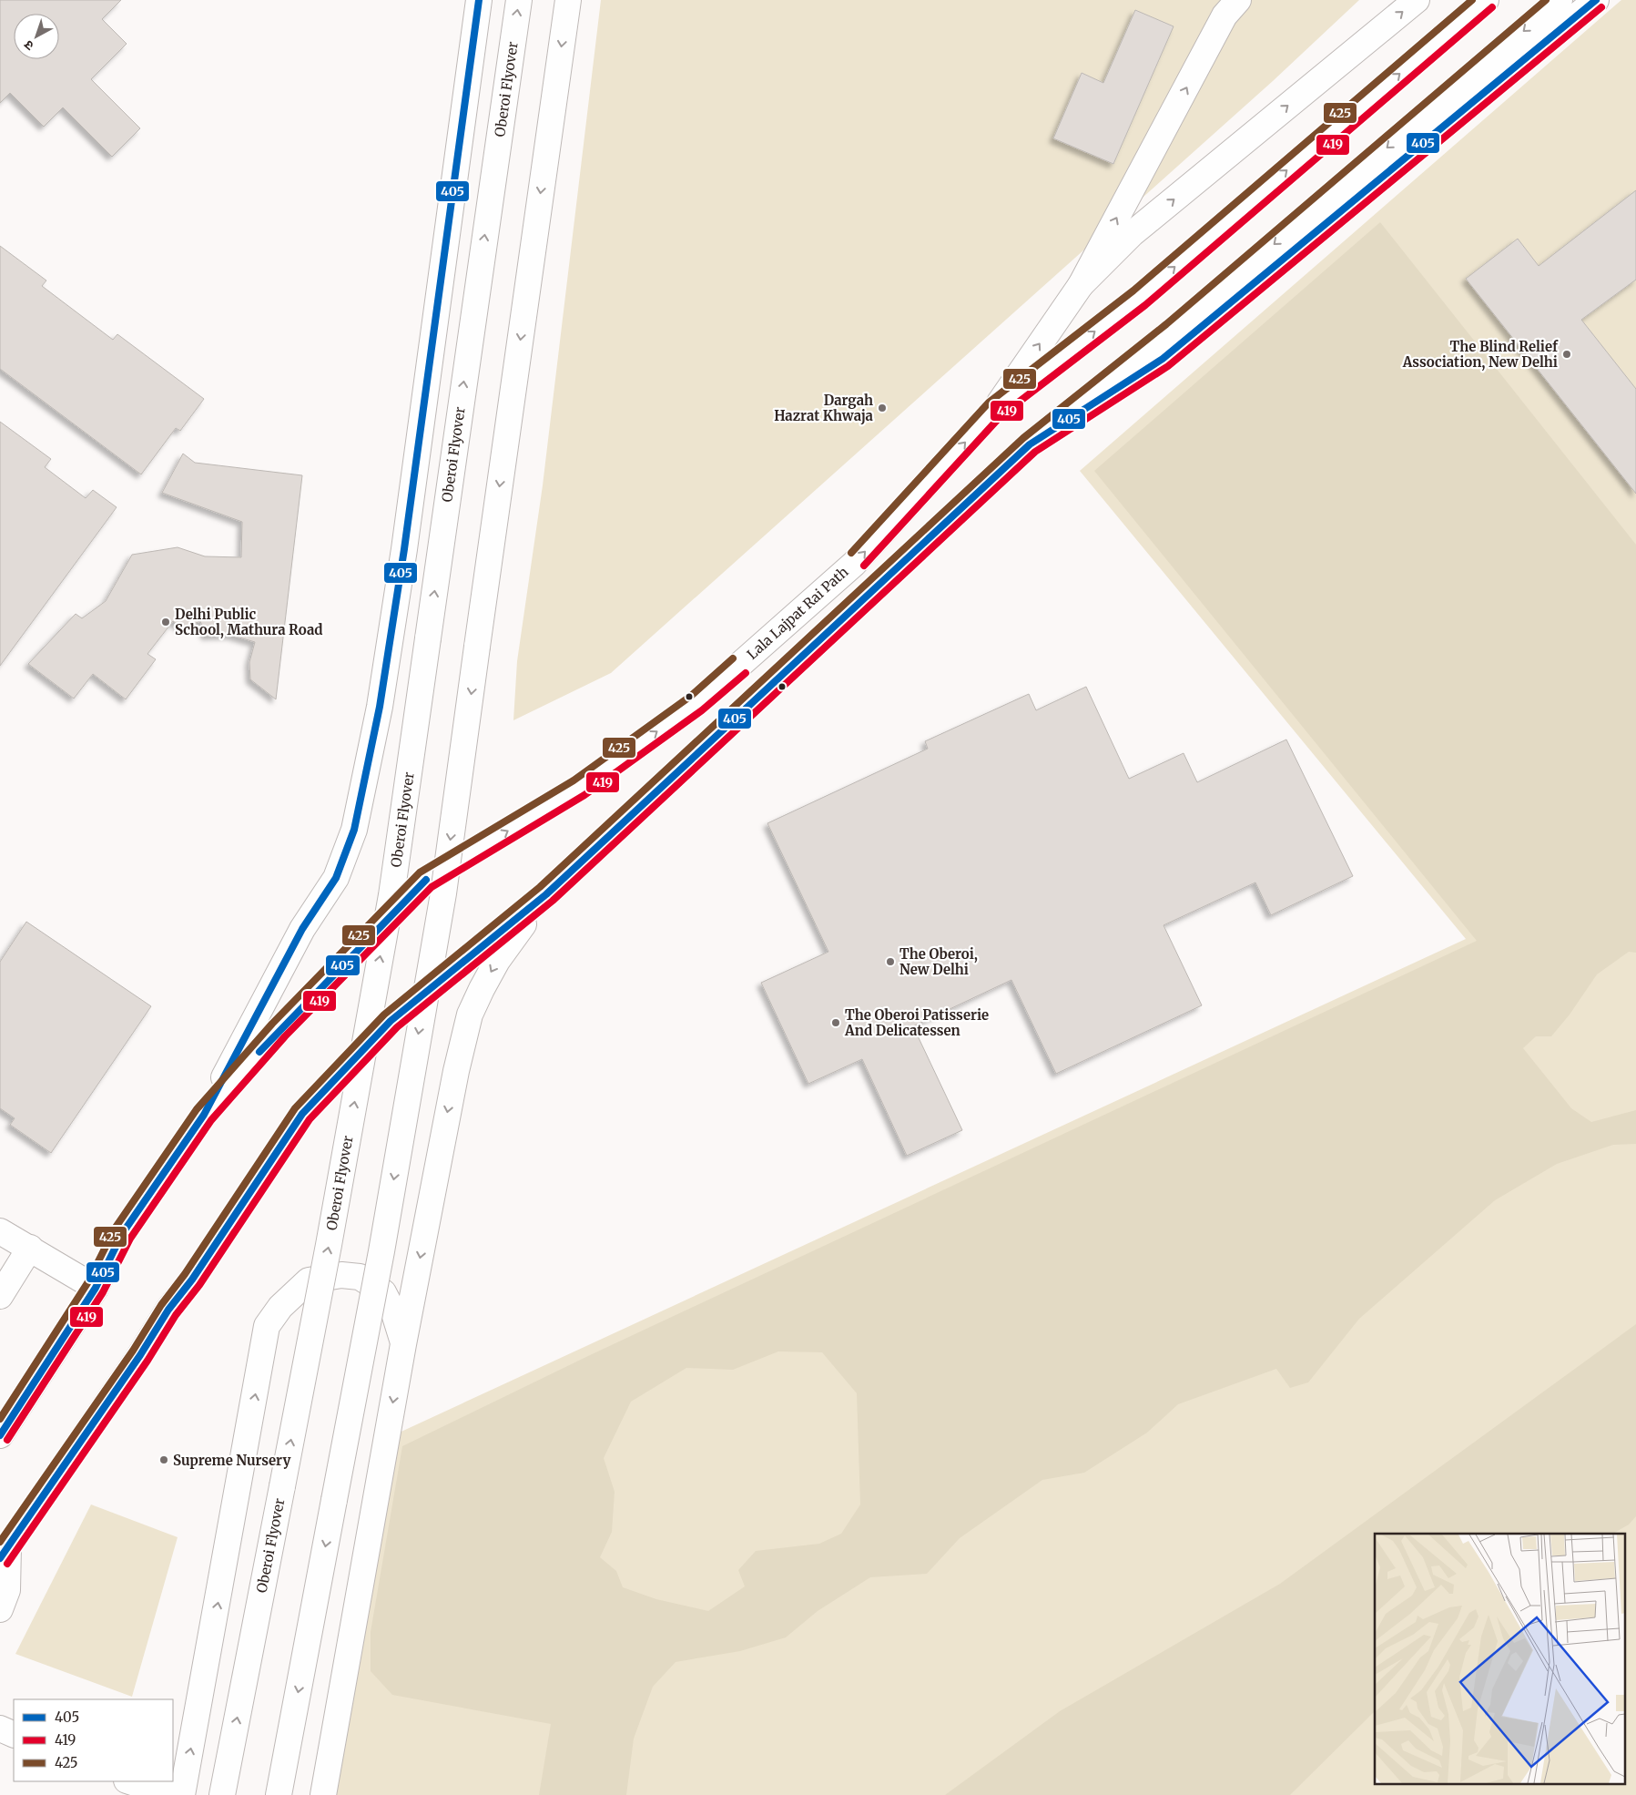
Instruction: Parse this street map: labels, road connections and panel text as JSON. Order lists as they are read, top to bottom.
{
  "streets": {
    "main road": ["Oberoi Flyover", "Lala Lajpat Rai Path"]
  },
  "places": [
    "The Blind Relief Association, New Delhi",
    "Dargah Hazrat Khwaja",
    "Delhi Public School, Mathura Road",
    "The Oberoi, New Delhi",
    "The Oberoi Patisserie And Delicatessen",
    "Supreme Nursery"
  ],
  "lines": ["transit line 405", "transit line 425", "transit line 419"],
  "legend": ["405", "419", "425"],
  "north": "bottom left"
}
